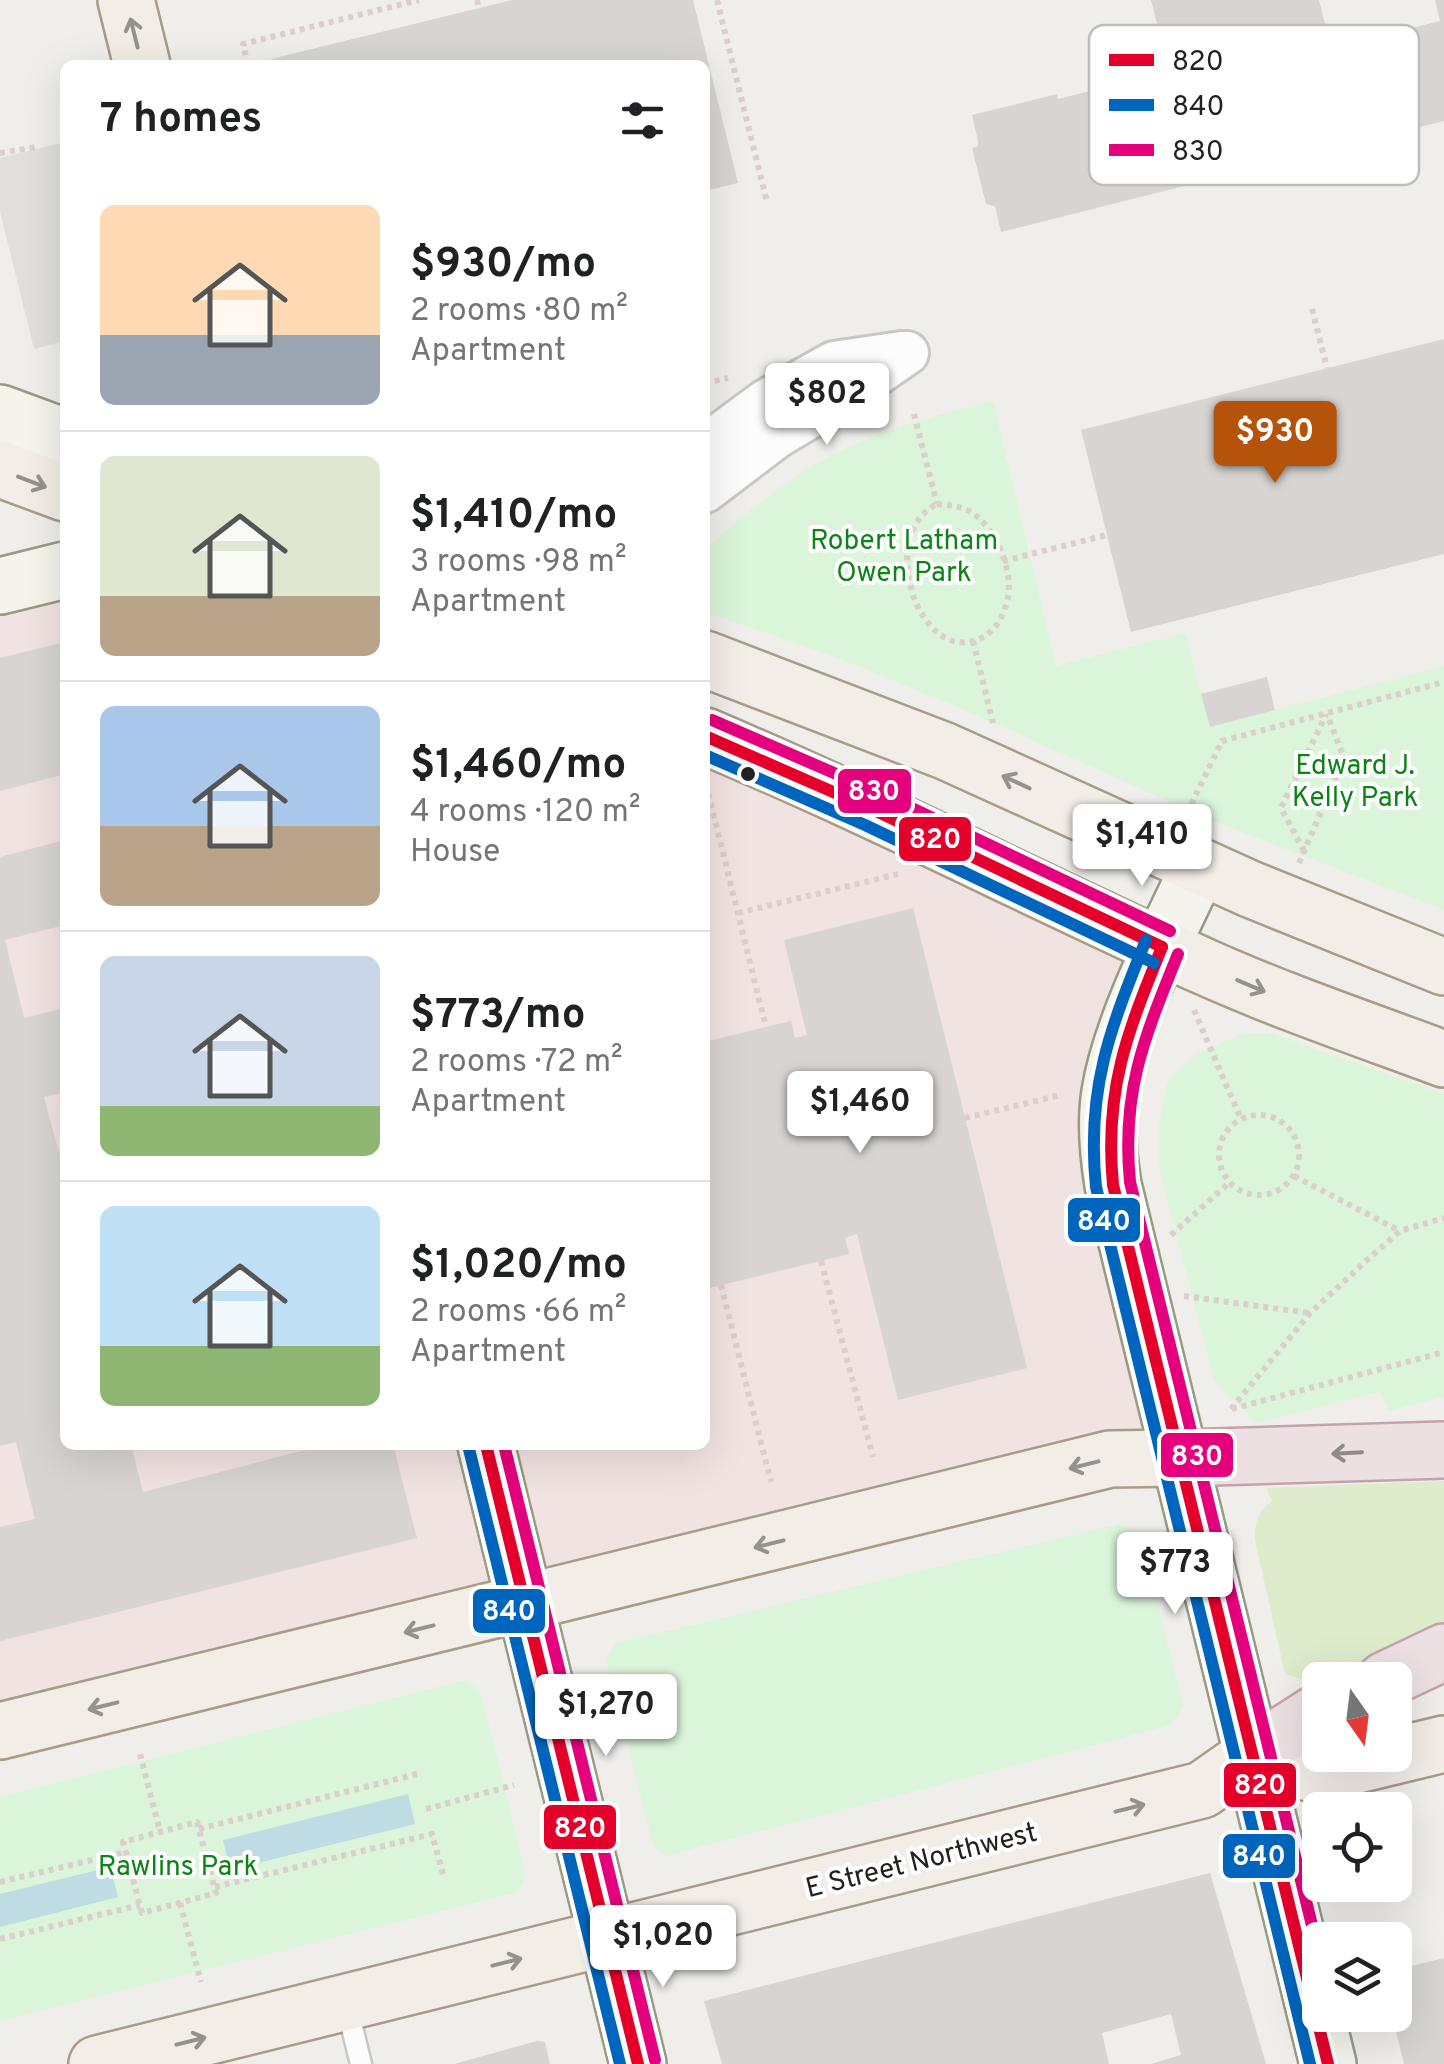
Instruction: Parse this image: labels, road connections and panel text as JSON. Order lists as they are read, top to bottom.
{
  "streets": {
    "main road": ["E Street Northwest"]
  },
  "parks": ["Robert Latham Owen Park", "Edward J. Kelly Park", "Rawlins Park"],
  "lines": ["transit line 830", "transit line 820", "transit line 840"],
  "legend": ["820", "840", "830"],
  "north": "bottom",
  "page": {
    "heading": "7 homes",
    "list": [
      {
        "name": "$930/mo",
        "note": "2 rooms · 80 m² · Apartment"
      },
      {
        "name": "$1,410/mo",
        "note": "3 rooms · 98 m² · Apartment"
      },
      {
        "name": "$1,460/mo",
        "note": "4 rooms · 120 m² · House"
      },
      {
        "name": "$773/mo",
        "note": "2 rooms · 72 m² · Apartment"
      },
      {
        "name": "$1,020/mo",
        "note": "2 rooms · 66 m² · Apartment"
      }
    ],
    "price": [
      "$802",
      "$930",
      "$1,410",
      "$1,460",
      "$773",
      "$1,270",
      "$1,020"
    ]
  }
}
